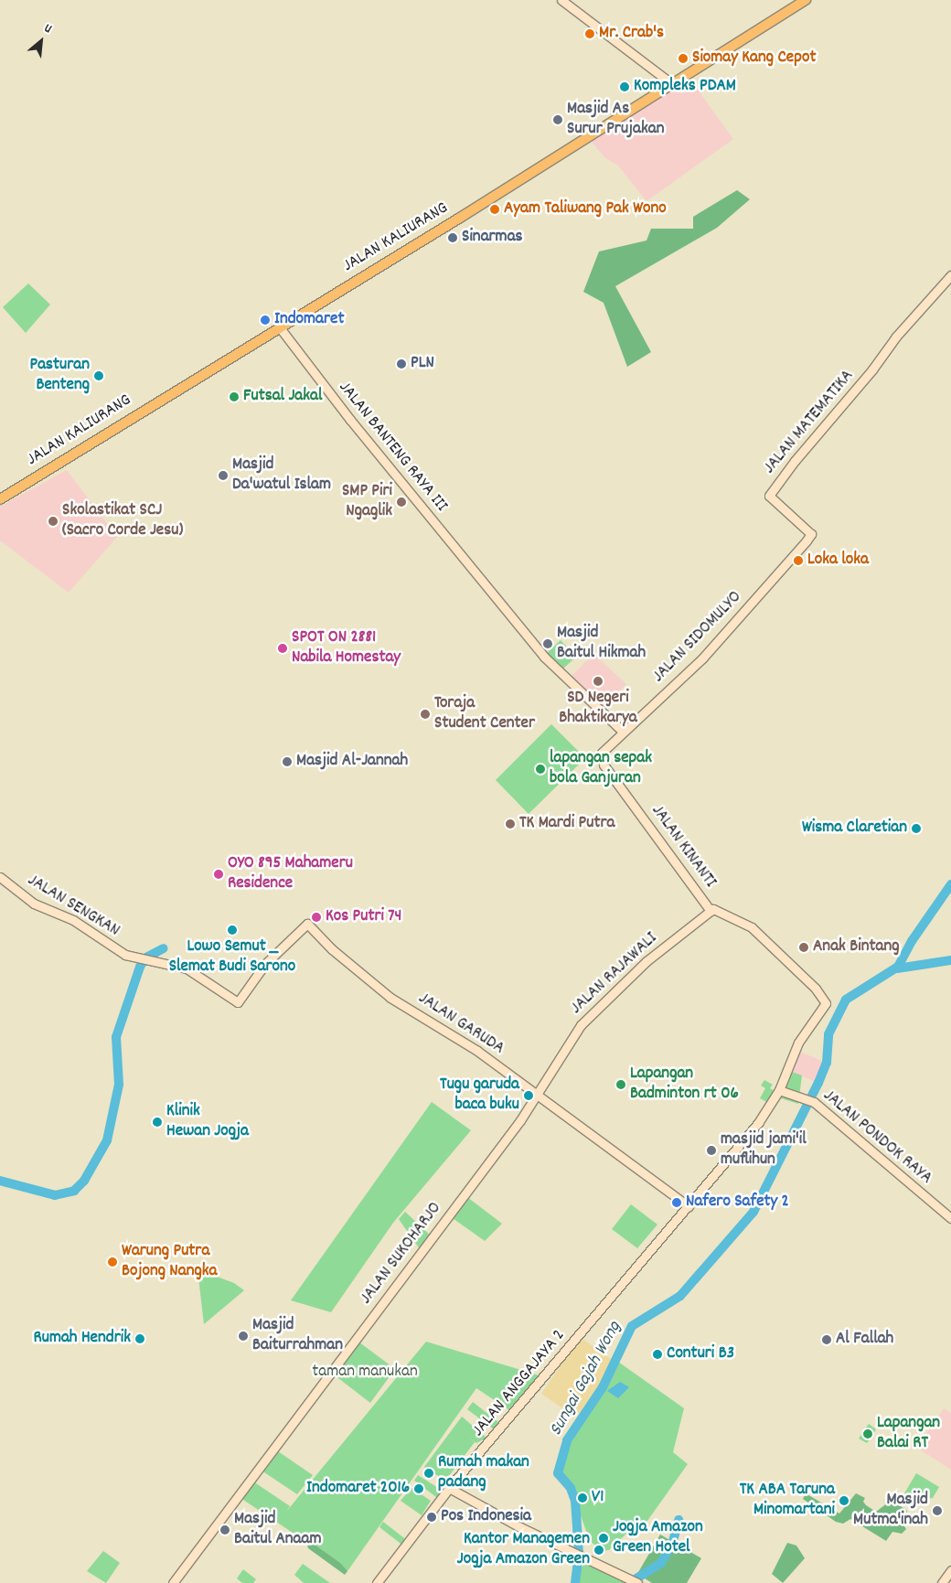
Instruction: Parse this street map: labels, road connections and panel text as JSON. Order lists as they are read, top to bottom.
{
  "streets": {
    "main road": [
      "JALAN KALIURANG",
      "JALAN MATEMATIKA",
      "JALAN BANTENG RAYA III",
      "JALAN SIDOMULYO",
      "JALAN KINANTI",
      "JALAN SENGKAN",
      "JALAN RAJAWALI",
      "JALAN GARUDA",
      "JALAN PONDOK RAYA",
      "JALAN SUKOHARJO",
      "JALAN ANGGAJAYA 2"
    ]
  },
  "crossings": [
    ["JALAN KALIURANG", "JALAN BANTENG RAYA III"],
    ["JALAN MATEMATIKA", "JALAN SIDOMULYO"],
    ["JALAN BANTENG RAYA III", "JALAN SIDOMULYO"],
    ["JALAN SIDOMULYO", "JALAN KINANTI"],
    ["JALAN KINANTI", "JALAN RAJAWALI"],
    ["JALAN KINANTI", "JALAN ANGGAJAYA 2"],
    ["JALAN SENGKAN", "JALAN GARUDA"],
    ["JALAN RAJAWALI", "JALAN GARUDA"],
    ["JALAN RAJAWALI", "JALAN SUKOHARJO"],
    ["JALAN RAJAWALI", "JALAN ANGGAJAYA 2"],
    ["JALAN GARUDA", "JALAN SUKOHARJO"],
    ["JALAN GARUDA", "JALAN ANGGAJAYA 2"],
    ["JALAN PONDOK RAYA", "JALAN ANGGAJAYA 2"]
  ],
  "water": ["Sungai Gajah Wong"],
  "parks": ["taman manukan"],
  "places": [
    "Mr. Crab's",
    "Siomay Kang Cepot",
    "Kompleks PDAM",
    "Masjid As Surur Prujakan",
    "Ayam Taliwang Pak Wono",
    "Sinarmas",
    "Indomaret",
    "PLN",
    "Pasturan Benteng",
    "Futsal Jakal",
    "Masjid Da'watul Islam",
    "SMP Piri Ngaglik",
    "Skolastikat SCJ (Sacro Corde Jesu)",
    "Loka loka",
    "Masjid Baitul Hikmah",
    "SPOT ON 2881 Nabila Homestay",
    "SD Negeri Bhaktikarya",
    "Toraja Student Center",
    "Masjid Al-Jannah",
    "lapangan sepak bola Ganjuran",
    "TK Mardi Putra",
    "Wisma Claretian",
    "OYO 895 Mahameru Residence",
    "Kos Putri 74",
    "Lowo Semut _ Slemat Budi Sarono",
    "Anak Bintang",
    "Lapangan Badminton rt 06",
    "Tugu garuda baca buku",
    "Klinik Hewan Jogja",
    "masjid jami'il muflihun",
    "Nafero Safety 2",
    "Warung Putra Bojong Nangka",
    "Masjid Baiturrahman",
    "Rumah Hendrik",
    "Al Fallah",
    "Conturi B3",
    "Lapangan Balai RT",
    "Rumah makan padang",
    "Indomaret 2016",
    "V1",
    "TK ABA Taruna Minomartani",
    "Masjid Mutma'inah",
    "Pos Indonesia",
    "Masjid Baitul Anaam",
    "Jogja Amazon Green Hotel",
    "Kantor Managemen Jogja Amazon Green"
  ],
  "north": "top right"
}
